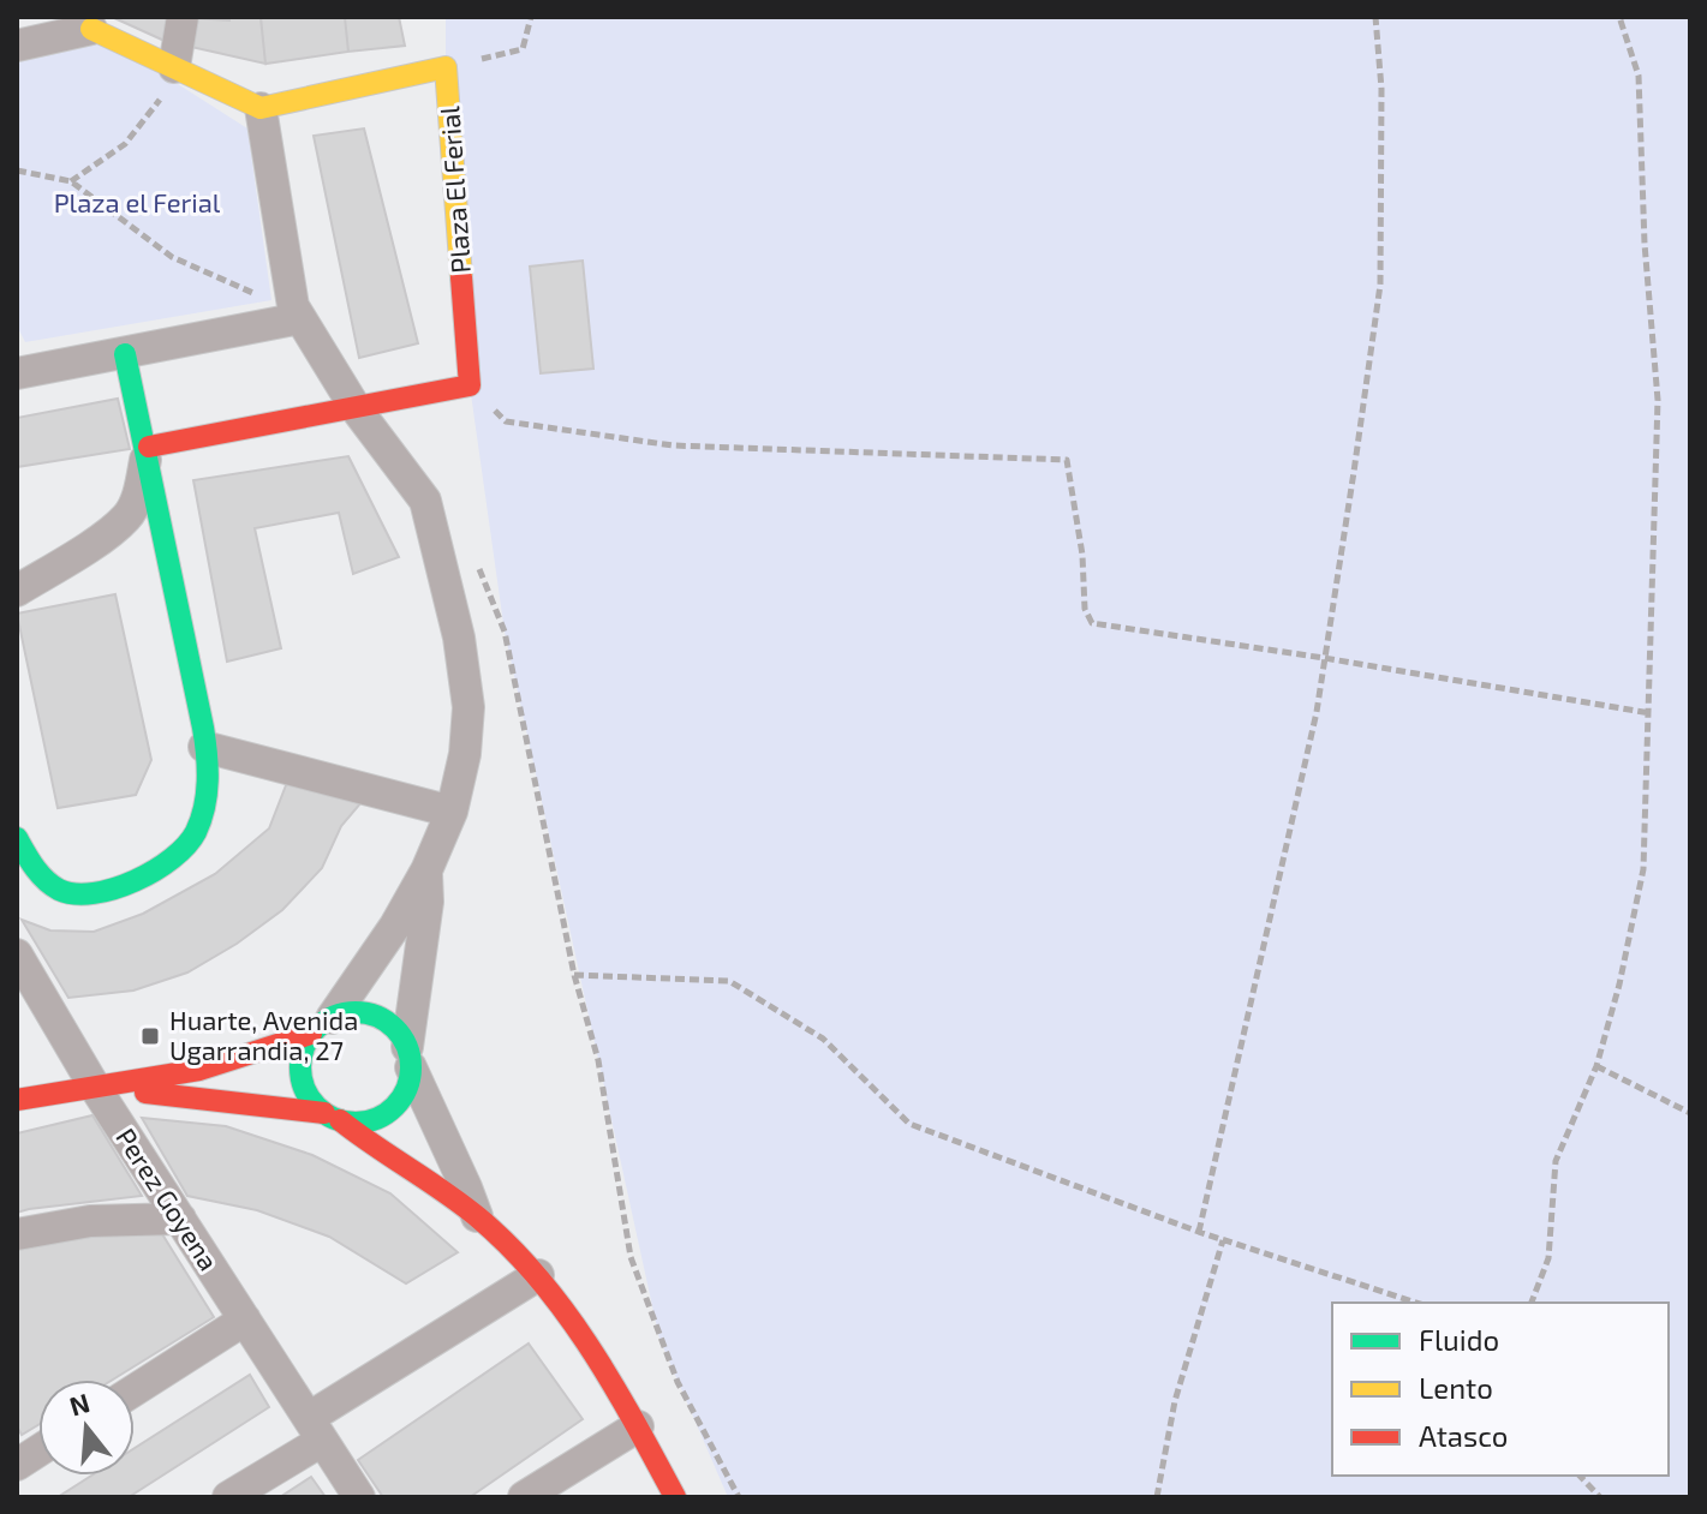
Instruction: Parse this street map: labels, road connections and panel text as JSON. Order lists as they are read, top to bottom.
{
  "streets": {
    "street": ["Plaza El Ferial", "Perez Goyena"]
  },
  "parks": ["Plaza el Ferial"],
  "places": {
    "transit": ["Huarte, Avenida Ugarrandia, 27"]
  },
  "legend": ["Fluido", "Lento", "Atasco"],
  "north": "top"
}
